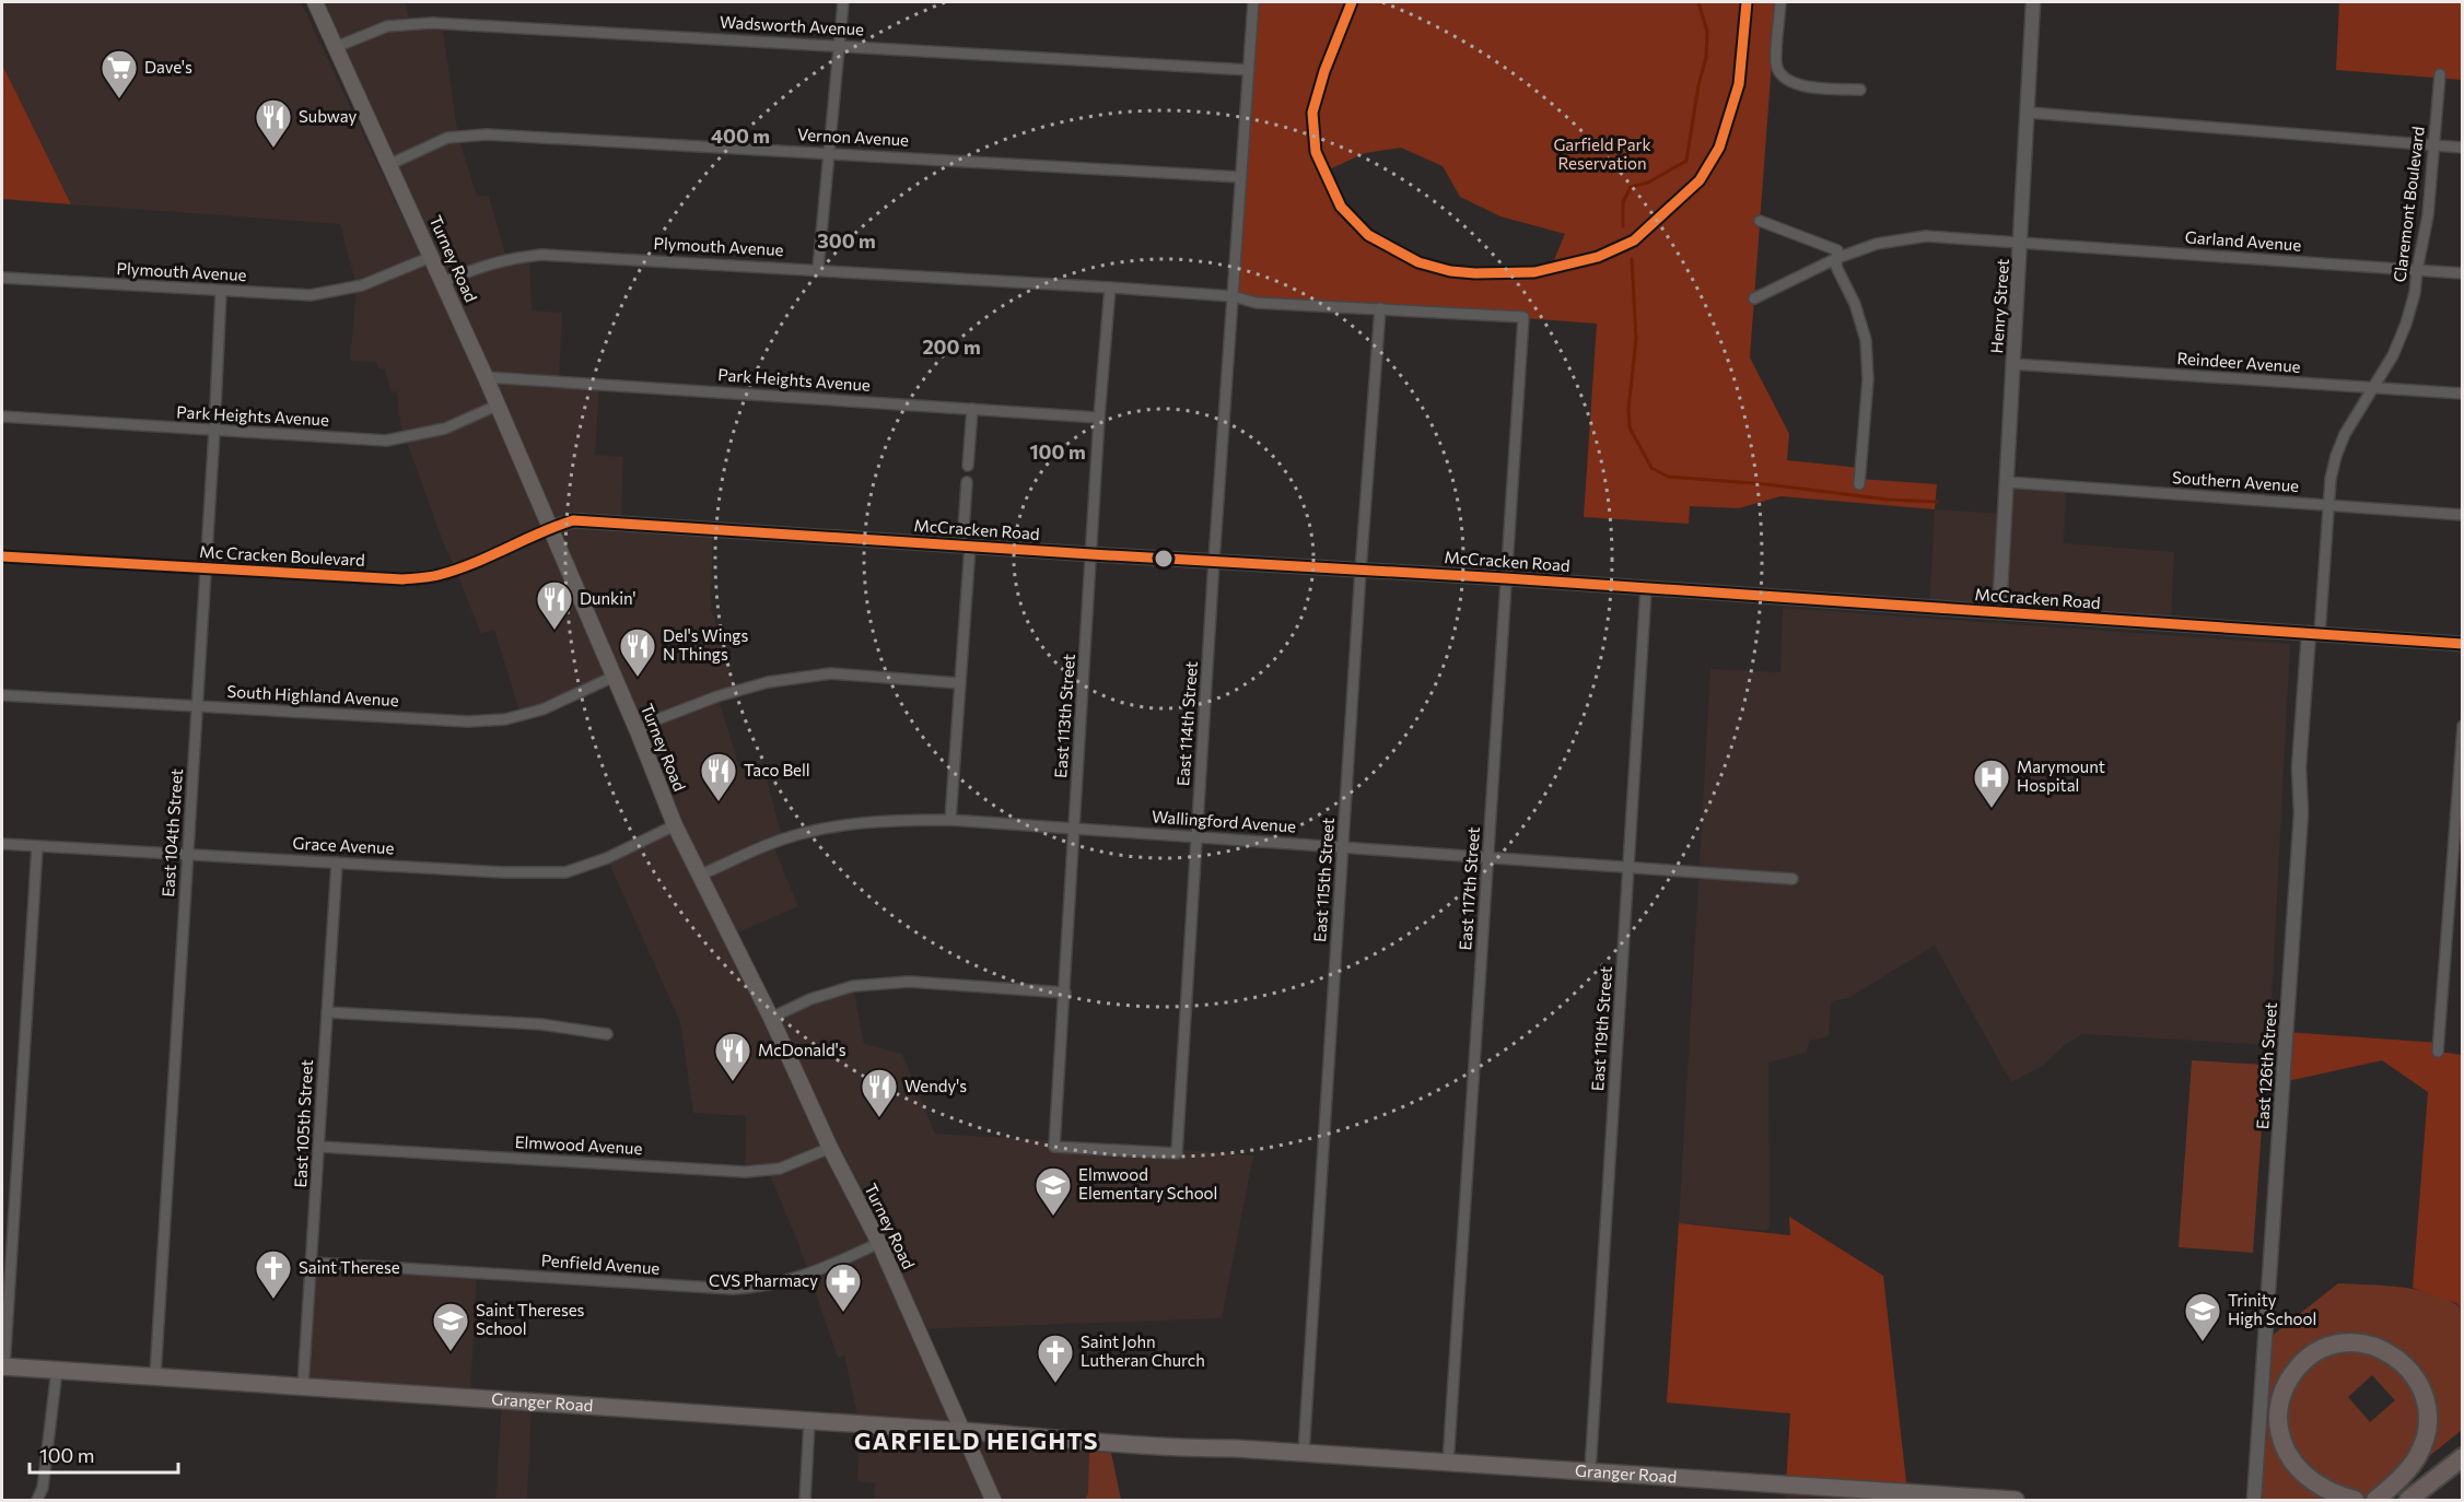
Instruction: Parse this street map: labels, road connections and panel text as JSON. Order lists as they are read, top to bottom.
{
  "streets": {
    "main road": ["Turney Road", "Granger Road"],
    "street": [
      "Wadsworth Avenue",
      "Vernon Avenue",
      "Claremont Boulevard",
      "Garland Avenue",
      "Plymouth Avenue",
      "Henry Street",
      "Reindeer Avenue",
      "Park Heights Avenue",
      "Southern Avenue",
      "McCracken Road",
      "Mc Cracken Boulevard",
      "South Highland Avenue",
      "East 113th Street",
      "East 114th Street",
      "Wallingford Avenue",
      "East 104th Street",
      "Grace Avenue",
      "East 115th Street",
      "East 117th Street",
      "East 119th Street",
      "East 126th Street",
      "East 105th Street",
      "Elmwood Avenue",
      "Penfield Avenue"
    ]
  },
  "crossings": [
    ["Wadsworth Avenue", "Turney Road"],
    ["Wadsworth Avenue", "East 114th Street"],
    ["Vernon Avenue", "Turney Road"],
    ["Vernon Avenue", "East 114th Street"],
    ["Claremont Boulevard", "Garland Avenue"],
    ["Claremont Boulevard", "Reindeer Avenue"],
    ["Claremont Boulevard", "Southern Avenue"],
    ["Claremont Boulevard", "McCracken Road"],
    ["Claremont Boulevard", "East 126th Street"],
    ["Garland Avenue", "Henry Street"],
    ["Plymouth Avenue", "Turney Road"],
    ["Plymouth Avenue", "East 113th Street"],
    ["Plymouth Avenue", "East 114th Street"],
    ["Plymouth Avenue", "East 104th Street"],
    ["Plymouth Avenue", "East 115th Street"],
    ["Plymouth Avenue", "East 117th Street"],
    ["Turney Road", "Park Heights Avenue"],
    ["Turney Road", "McCracken Road"],
    ["Turney Road", "Mc Cracken Boulevard"],
    ["Turney Road", "South Highland Avenue"],
    ["Turney Road", "Wallingford Avenue"],
    ["Turney Road", "Grace Avenue"],
    ["Turney Road", "Elmwood Avenue"],
    ["Turney Road", "Penfield Avenue"],
    ["Turney Road", "Granger Road"],
    ["Henry Street", "Reindeer Avenue"],
    ["Henry Street", "Southern Avenue"],
    ["Henry Street", "McCracken Road"],
    ["Park Heights Avenue", "East 113th Street"],
    ["Park Heights Avenue", "East 104th Street"],
    ["McCracken Road", "Mc Cracken Boulevard"],
    ["McCracken Road", "East 113th Street"],
    ["McCracken Road", "East 114th Street"],
    ["McCracken Road", "East 115th Street"],
    ["McCracken Road", "East 117th Street"],
    ["McCracken Road", "East 119th Street"],
    ["McCracken Road", "East 126th Street"],
    ["Mc Cracken Boulevard", "East 104th Street"],
    ["South Highland Avenue", "East 104th Street"],
    ["East 113th Street", "East 114th Street"],
    ["East 113th Street", "Wallingford Avenue"],
    ["East 114th Street", "Wallingford Avenue"],
    ["Wallingford Avenue", "East 115th Street"],
    ["Wallingford Avenue", "East 117th Street"],
    ["Wallingford Avenue", "East 119th Street"],
    ["East 104th Street", "Grace Avenue"],
    ["East 104th Street", "Granger Road"],
    ["Grace Avenue", "East 105th Street"],
    ["East 115th Street", "Granger Road"],
    ["East 117th Street", "Granger Road"],
    ["East 119th Street", "Granger Road"],
    ["East 105th Street", "Elmwood Avenue"],
    ["East 105th Street", "Penfield Avenue"],
    ["East 105th Street", "Granger Road"]
  ],
  "districts": ["GARFIELD HEIGHTS"],
  "parks": ["Garfield Park Reservation"],
  "places": {
    "supermarket": ["Dave's"],
    "restaurant": [
      "Subway",
      "Dunkin'",
      "Del's Wings N Things",
      "Taco Bell",
      "McDonald's",
      "Wendy's"
    ],
    "hospital": ["Marymount Hospital"],
    "school or university": ["Elmwood Elementary School", "Trinity High School", "Saint Thereses School"],
    "church": ["Saint Therese", "Saint John Lutheran Church"],
    "pharmacy": ["CVS Pharmacy"]
  },
  "scale_bar": "100 m",
  "rings": [
    "400 m",
    "300 m",
    "200 m",
    "100 m"
  ]
}
